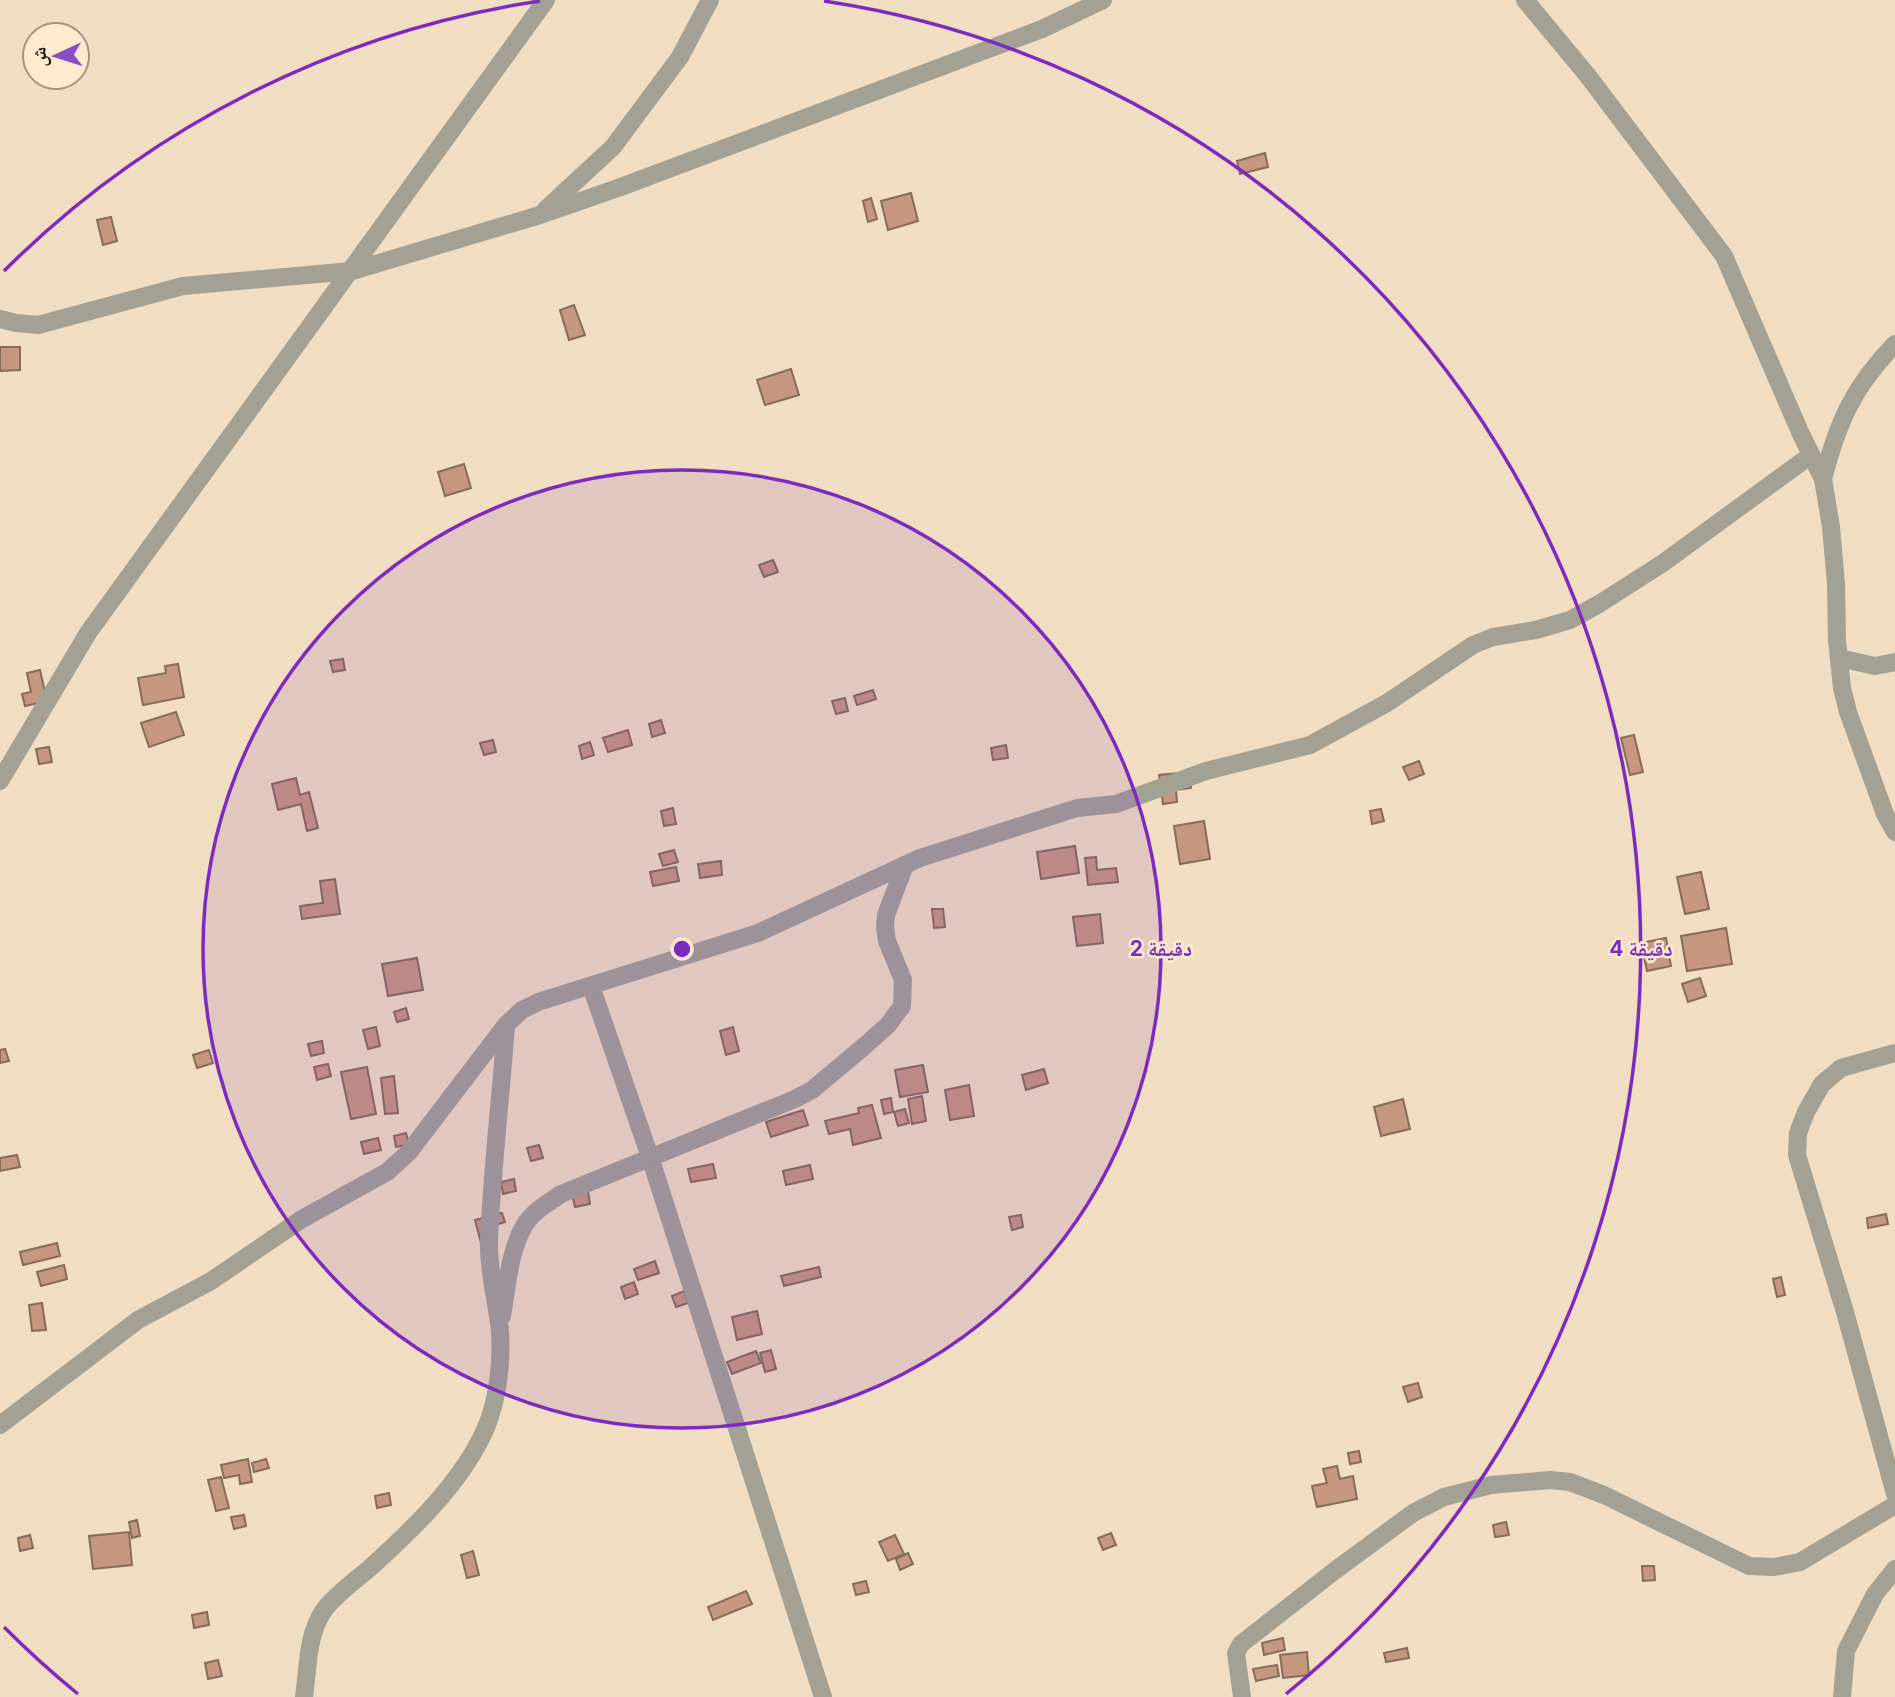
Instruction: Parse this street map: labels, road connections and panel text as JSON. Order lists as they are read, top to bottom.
{
  "north": "left",
  "rings": ["2 دقيقة", "4 دقيقة"]
}
